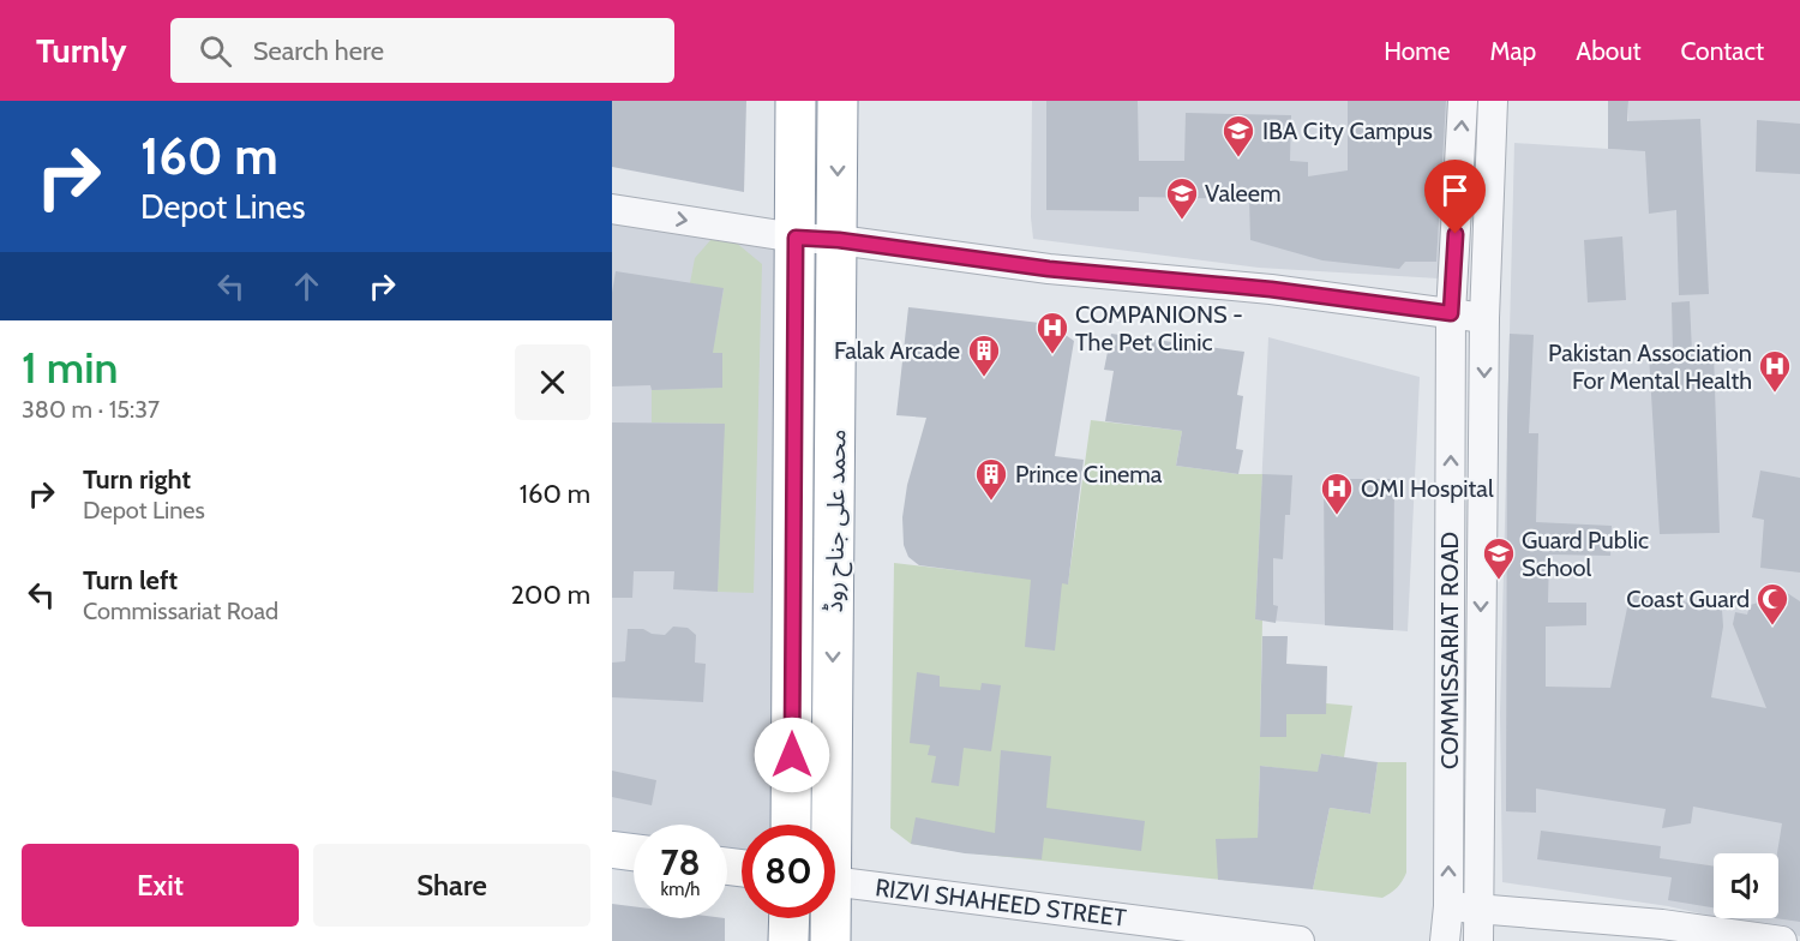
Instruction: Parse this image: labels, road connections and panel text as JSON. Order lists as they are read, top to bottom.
{
  "streets": {
    "highway": ["محمد علی جناح روڈ"],
    "street": ["COMMISSARIAT ROAD", "RIZVI SHAHEED STREET"]
  },
  "places": {
    "school or university": ["IBA City Campus", "Valeem", "Guard Public School"],
    "hospital": ["COMPANIONS - The Pet Clinic", "Pakistan Association For Mental Health", "OMI Hospital"],
    "building": ["Falak Arcade", "Prince Cinema"],
    "mosque": ["Coast Guard"]
  },
  "page": {
    "header": "Turnly",
    "search": "Search here",
    "nav": [
      "Home",
      "Map",
      "About",
      "Contact"
    ],
    "turn": ["160 m", "Depot Lines"],
    "heading": ["1 min", "380 m · 15:37"],
    "list": [
      {
        "name": "Turn right",
        "note": "Depot Lines",
        "value": "160 m"
      },
      {
        "name": "Turn left",
        "note": "Commissariat Road",
        "value": "200 m"
      }
    ],
    "speed": "78 km/h",
    "limit": "80",
    "buttons": ["Exit", "Share"]
  }
}
